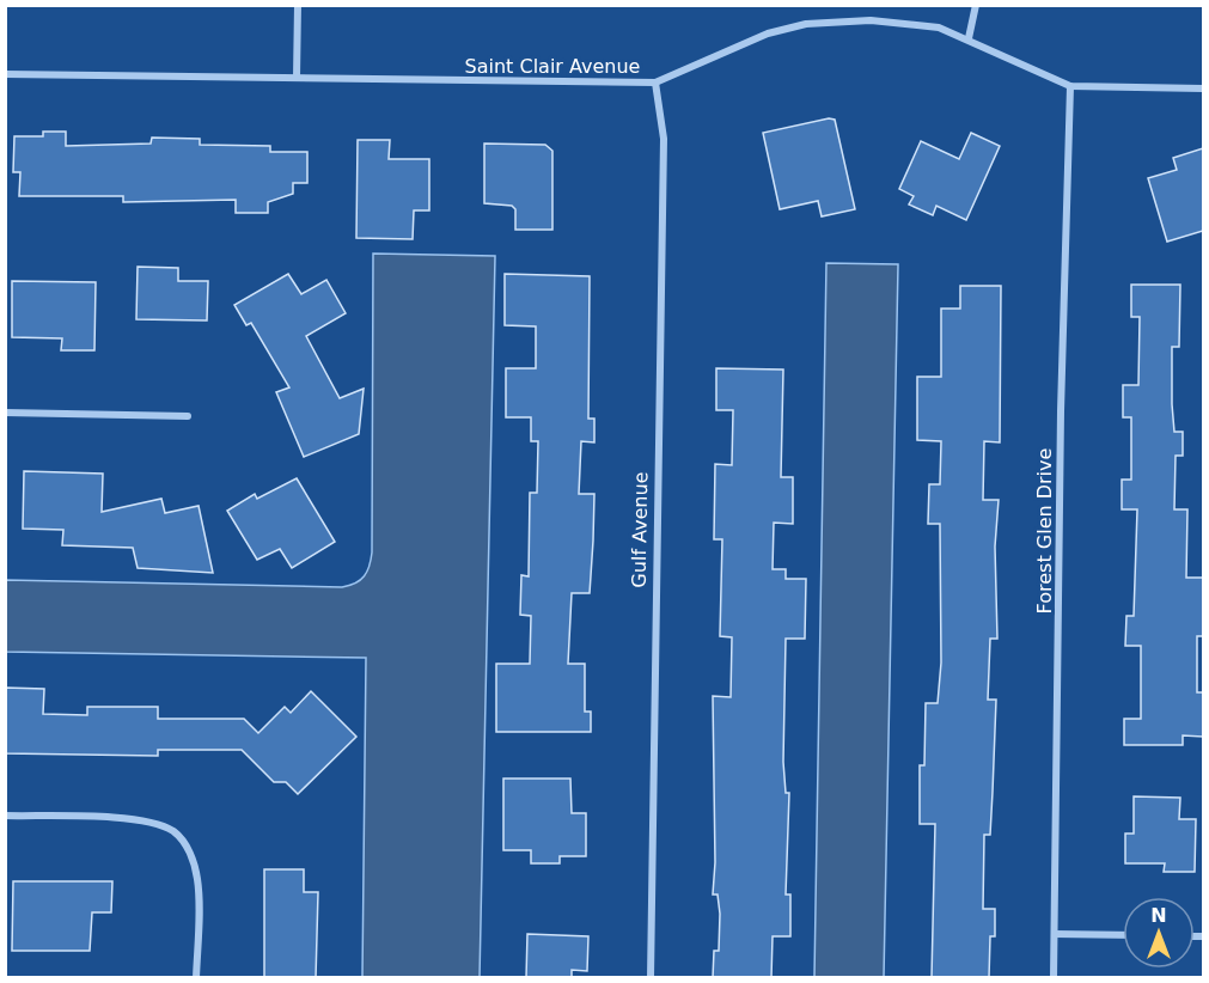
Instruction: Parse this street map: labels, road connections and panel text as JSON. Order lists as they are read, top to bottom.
{
  "streets": {
    "street": ["Saint Clair Avenue", "Gulf Avenue", "Forest Glen Drive"]
  },
  "crossings": [
    ["Saint Clair Avenue", "Gulf Avenue"],
    ["Saint Clair Avenue", "Forest Glen Drive"]
  ],
  "north": "top"
}
